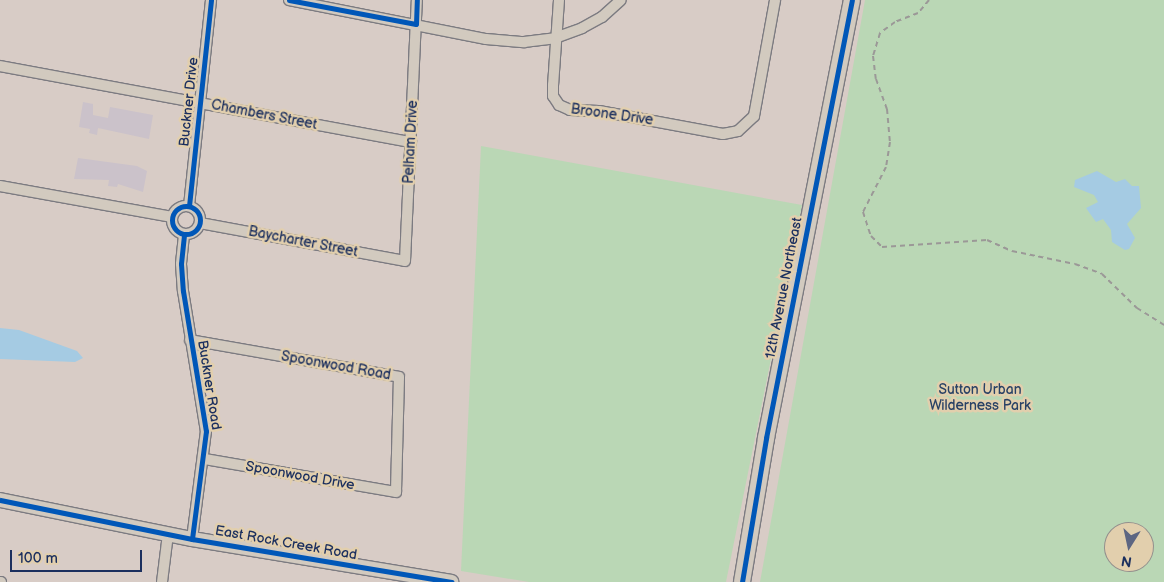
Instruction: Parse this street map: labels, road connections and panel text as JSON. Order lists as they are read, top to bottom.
{
  "streets": {
    "main road": ["12th Avenue Northeast"],
    "street": [
      "Buckner Drive",
      "Chambers Street",
      "Broone Drive",
      "Pelham Drive",
      "Baycharter Street",
      "Spoonwood Road",
      "Buckner Road",
      "Spoonwood Drive",
      "East Rock Creek Road"
    ]
  },
  "crossings": [
    ["Buckner Drive", "Chambers Street"],
    ["Buckner Drive", "Baycharter Street"],
    ["Buckner Drive", "Buckner Road"],
    ["Chambers Street", "Pelham Drive"],
    ["Pelham Drive", "Baycharter Street"],
    ["Baycharter Street", "Buckner Road"],
    ["Spoonwood Road", "Buckner Road"],
    ["Spoonwood Road", "Spoonwood Drive"],
    ["Buckner Road", "Spoonwood Drive"],
    ["Buckner Road", "East Rock Creek Road"]
  ],
  "parks": ["Sutton Urban Wilderness Park"],
  "scale_bar": "100 m",
  "north": "bottom"
}
